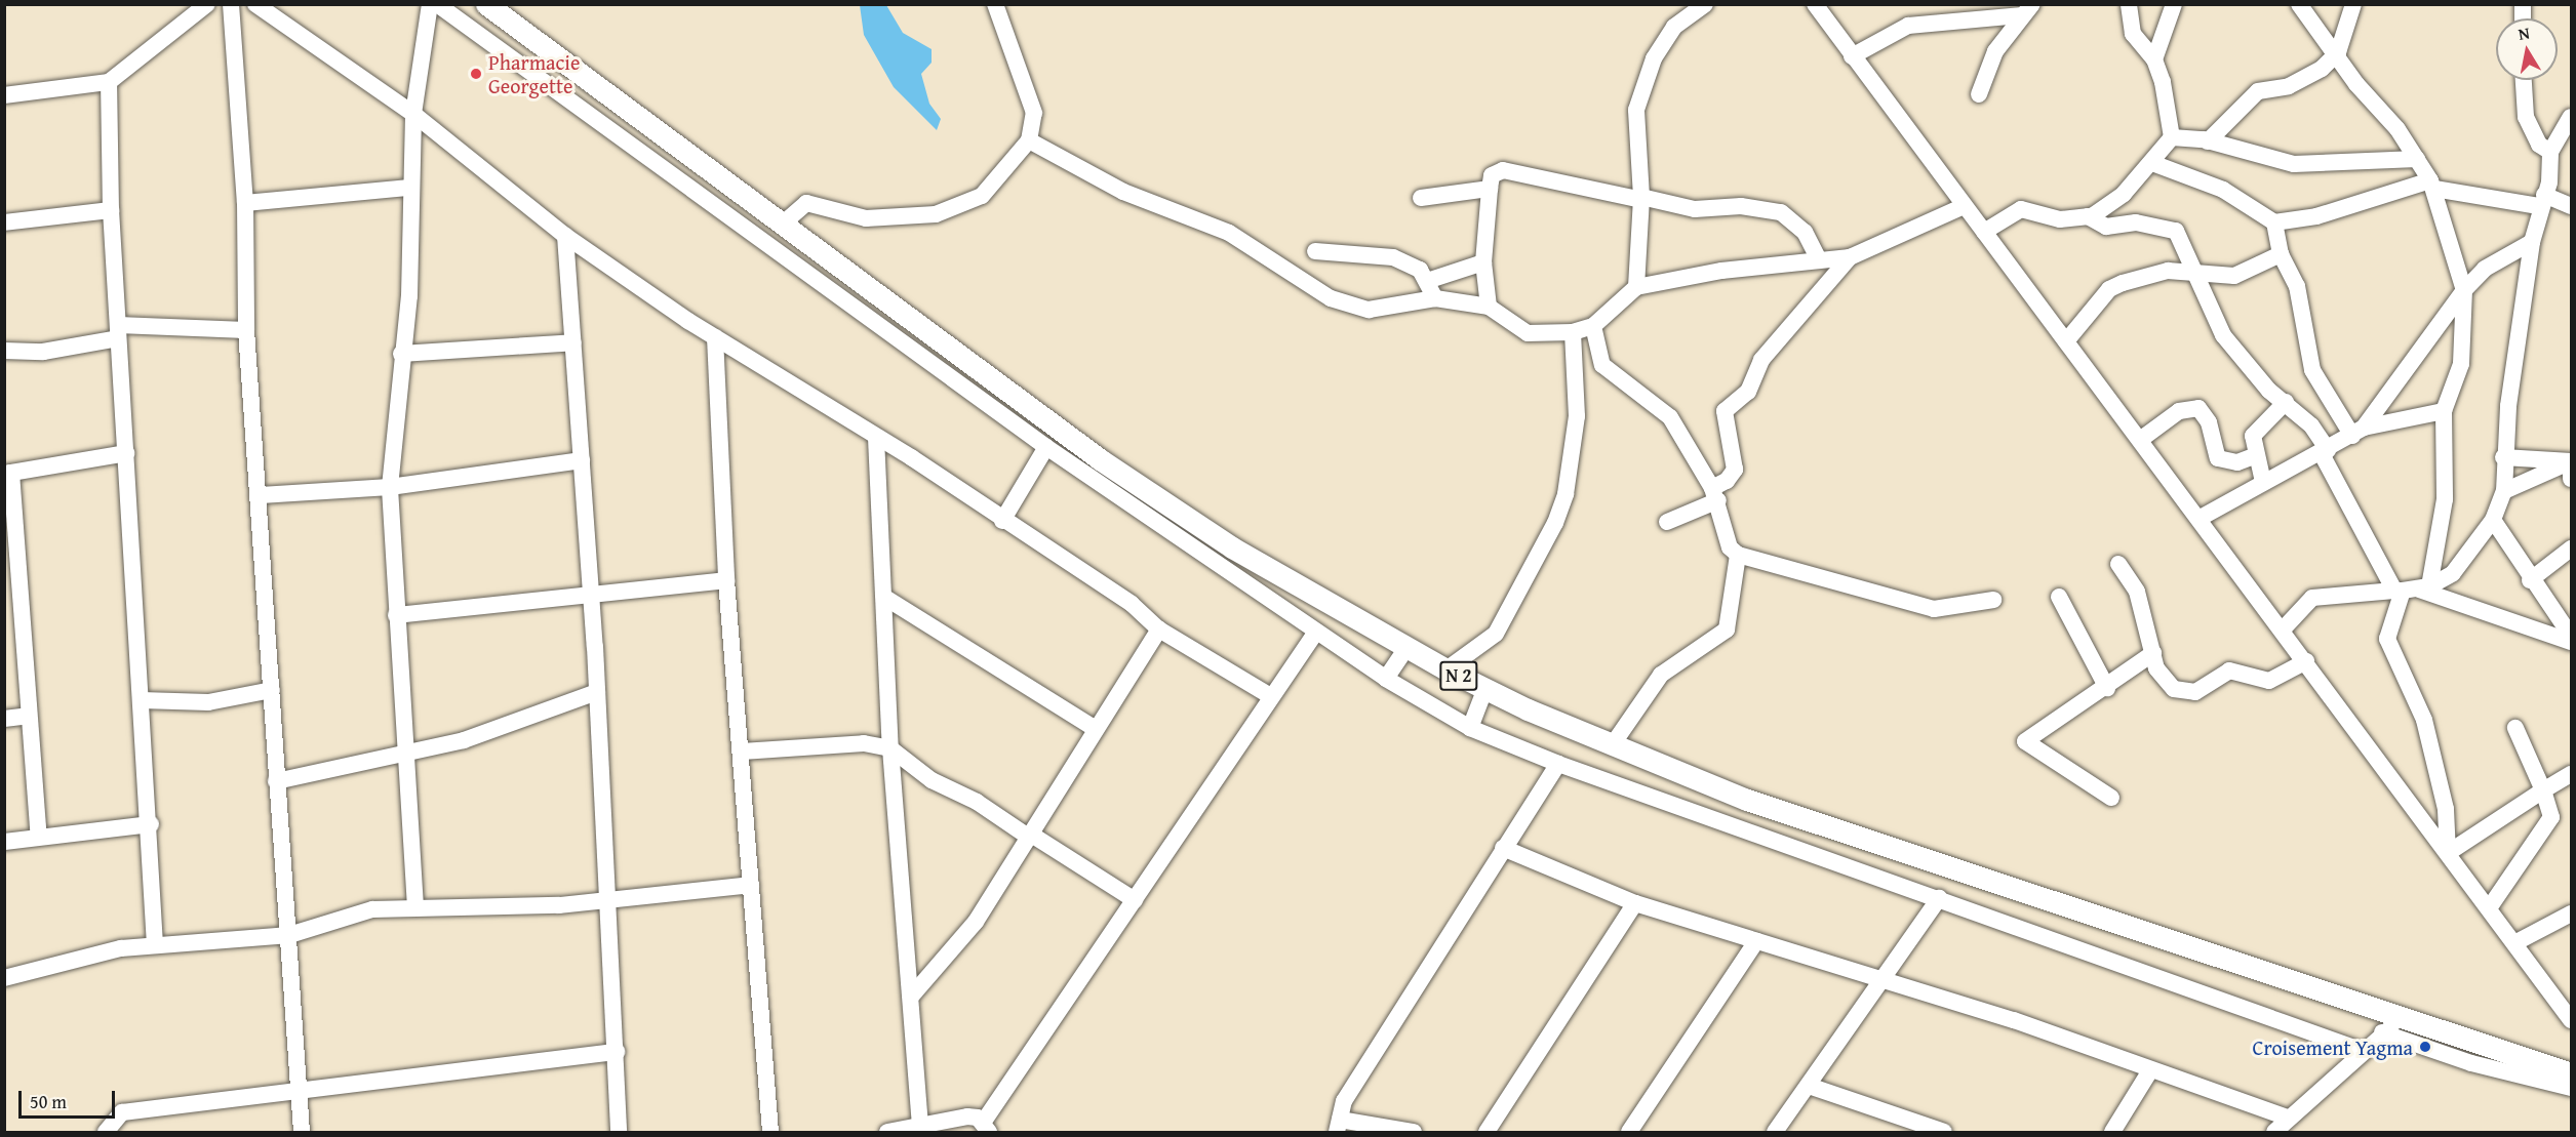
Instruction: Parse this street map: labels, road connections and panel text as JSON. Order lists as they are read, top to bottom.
{
  "streets": {
    "main road": ["N 2"]
  },
  "places": ["Pharmacie Georgette", "Croisement Yagma"],
  "scale_bar": "50 m",
  "north": "top"
}
